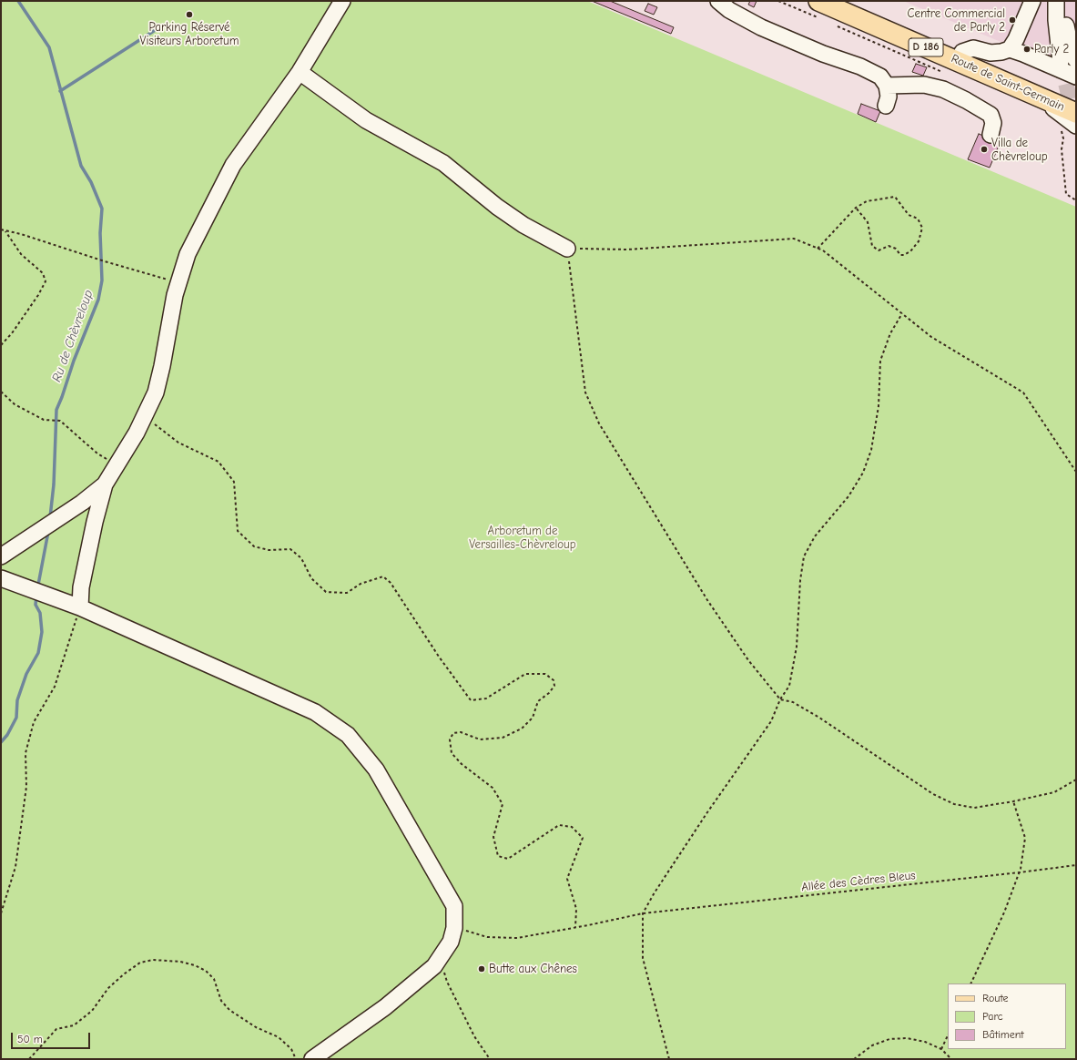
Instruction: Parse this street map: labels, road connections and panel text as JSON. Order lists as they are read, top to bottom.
{
  "streets": {
    "main road": ["D 186", "Route de Saint-Germain"],
    "path": ["Allée des Cèdres Bleus"]
  },
  "water": ["Ru de Chèvreloup"],
  "parks": ["Arboretum de Versailles-Chèvreloup"],
  "places": [
    "Parking Réservé Visiteurs Arboretum",
    "Centre Commercial de Parly 2",
    "Parly 2",
    "Villa de Chèvreloup",
    "Butte aux Chênes"
  ],
  "legend": ["Route", "Parc", "Bâtiment"],
  "scale_bar": "50 m"
}
